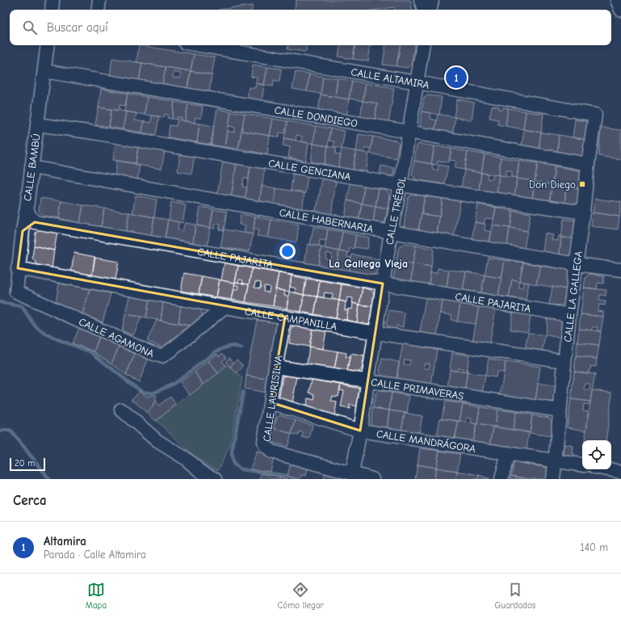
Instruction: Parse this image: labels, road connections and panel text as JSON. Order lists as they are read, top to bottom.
{
  "streets": {
    "street": [
      "CALLE ALTAMIRA",
      "CALLE DONDIEGO",
      "CALLE BAMBÚ",
      "CALLE GENCIANA",
      "CALLE TRÉBOL",
      "CALLE HABERNARIA",
      "CALLE PAJARITA",
      "CALLE LA GALLEGA",
      "CALLE CAMPANILLA",
      "CALLE AGAMONA",
      "CALLE PRIMAVERAS",
      "CALLE LAURISILVA",
      "CALLE MANDRÁGORA"
    ]
  },
  "crossings": [
    ["CALLE ALTAMIRA", "CALLE TRÉBOL"],
    ["CALLE ALTAMIRA", "CALLE LA GALLEGA"],
    ["CALLE DONDIEGO", "CALLE BAMBÚ"],
    ["CALLE DONDIEGO", "CALLE TRÉBOL"],
    ["CALLE DONDIEGO", "CALLE LA GALLEGA"],
    ["CALLE BAMBÚ", "CALLE GENCIANA"],
    ["CALLE BAMBÚ", "CALLE HABERNARIA"],
    ["CALLE BAMBÚ", "CALLE CAMPANILLA"],
    ["CALLE BAMBÚ", "CALLE AGAMONA"],
    ["CALLE GENCIANA", "CALLE TRÉBOL"],
    ["CALLE GENCIANA", "CALLE LA GALLEGA"],
    ["CALLE TRÉBOL", "CALLE HABERNARIA"],
    ["CALLE TRÉBOL", "CALLE PAJARITA"],
    ["CALLE TRÉBOL", "CALLE CAMPANILLA"],
    ["CALLE TRÉBOL", "CALLE PRIMAVERAS"],
    ["CALLE TRÉBOL", "CALLE LAURISILVA"],
    ["CALLE TRÉBOL", "CALLE MANDRÁGORA"],
    ["CALLE HABERNARIA", "CALLE LA GALLEGA"],
    ["CALLE PAJARITA", "CALLE LA GALLEGA"],
    ["CALLE LA GALLEGA", "CALLE CAMPANILLA"],
    ["CALLE LA GALLEGA", "CALLE PRIMAVERAS"],
    ["CALLE LA GALLEGA", "CALLE MANDRÁGORA"],
    ["CALLE CAMPANILLA", "CALLE AGAMONA"],
    ["CALLE CAMPANILLA", "CALLE LAURISILVA"],
    ["CALLE PRIMAVERAS", "CALLE LAURISILVA"],
    ["CALLE LAURISILVA", "CALLE MANDRÁGORA"]
  ],
  "districts": ["La Gallega Vieja"],
  "places": {
    "transit": ["Don Diego"]
  },
  "scale_bar": "20 m",
  "page": {
    "search": "Buscar aquí",
    "pins": "1",
    "scale": "20 m",
    "heading": "Cerca",
    "list": [
      {
        "mark": "1",
        "name": "Altamira",
        "note": "Parada · Calle Altamira",
        "value": "140 m"
      }
    ],
    "nav": ["Mapa", "Cómo llegar", "Guardados"]
  }
}
